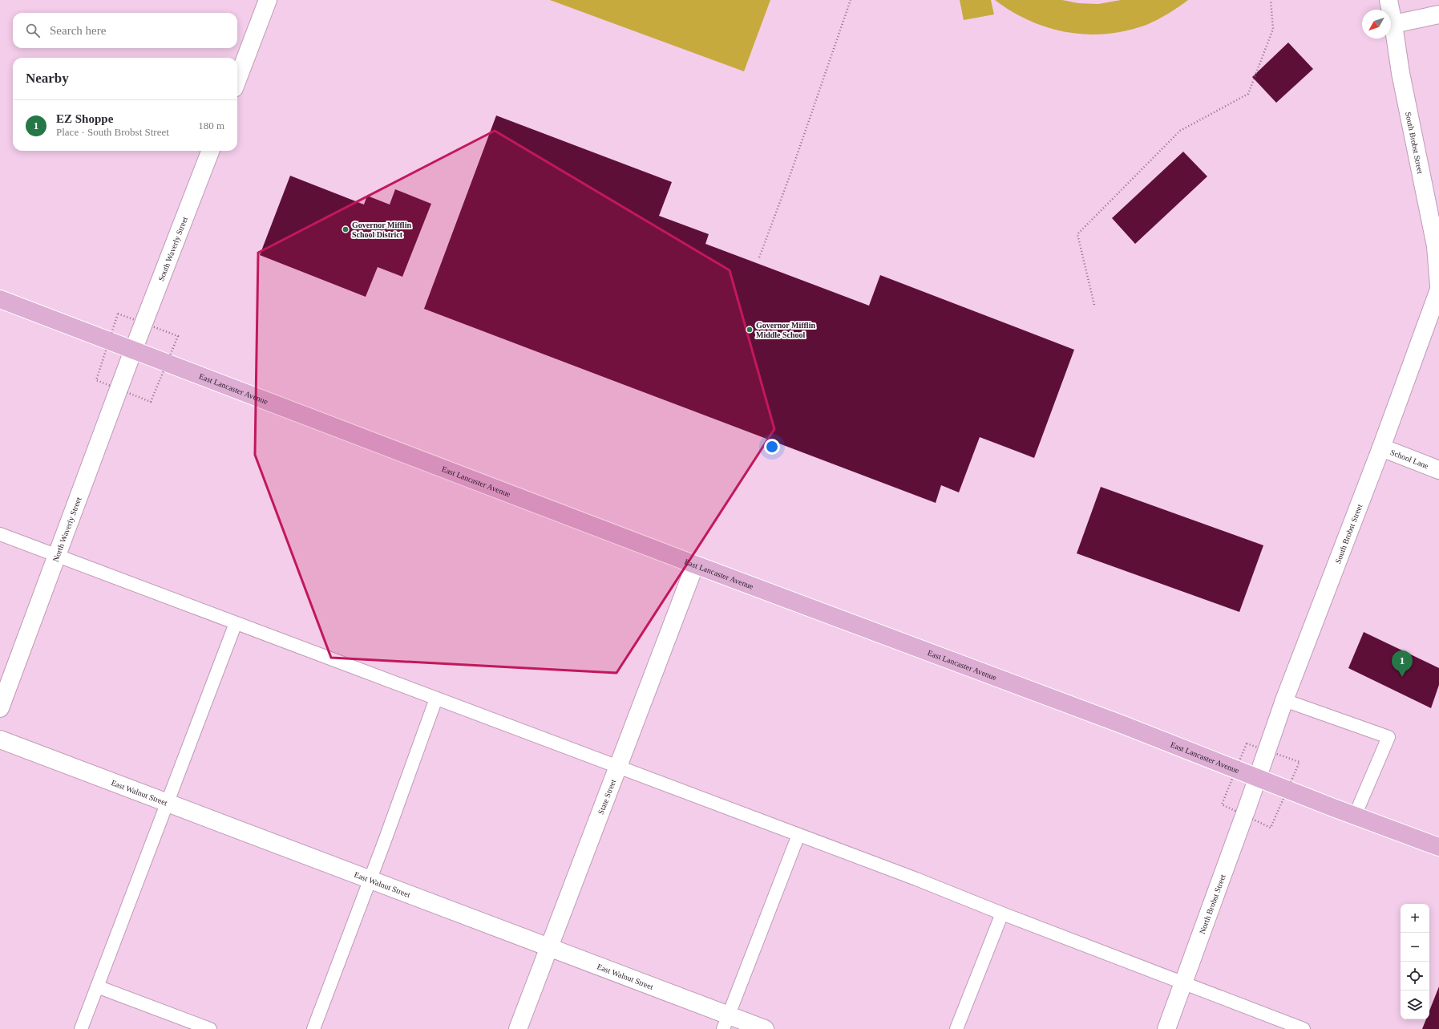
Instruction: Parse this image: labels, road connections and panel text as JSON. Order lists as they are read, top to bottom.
{
  "streets": {
    "main road": ["East Lancaster Avenue"],
    "street": [
      "South Brobst Street",
      "South Waverly Street",
      "School Lane",
      "North Waverly Street",
      "East Walnut Street",
      "State Street",
      "North Brobst Street"
    ]
  },
  "crossings": [
    ["South Brobst Street", "East Lancaster Avenue"],
    ["South Brobst Street", "School Lane"],
    ["South Brobst Street", "North Brobst Street"],
    ["South Waverly Street", "East Lancaster Avenue"],
    ["South Waverly Street", "North Waverly Street"],
    ["East Lancaster Avenue", "North Waverly Street"],
    ["East Lancaster Avenue", "State Street"],
    ["East Lancaster Avenue", "North Brobst Street"],
    ["East Walnut Street", "State Street"]
  ],
  "places": ["Governor Mifflin School District", "Governor Mifflin Middle School"],
  "north": "bottom left",
  "page": {
    "search": "Search here",
    "heading": "Nearby",
    "list": [
      {
        "mark": "1",
        "name": "EZ Shoppe",
        "note": "Place · South Brobst Street",
        "value": "180 m"
      }
    ],
    "pins": "1",
    "map_buttons": ["+", "−"]
  }
}
